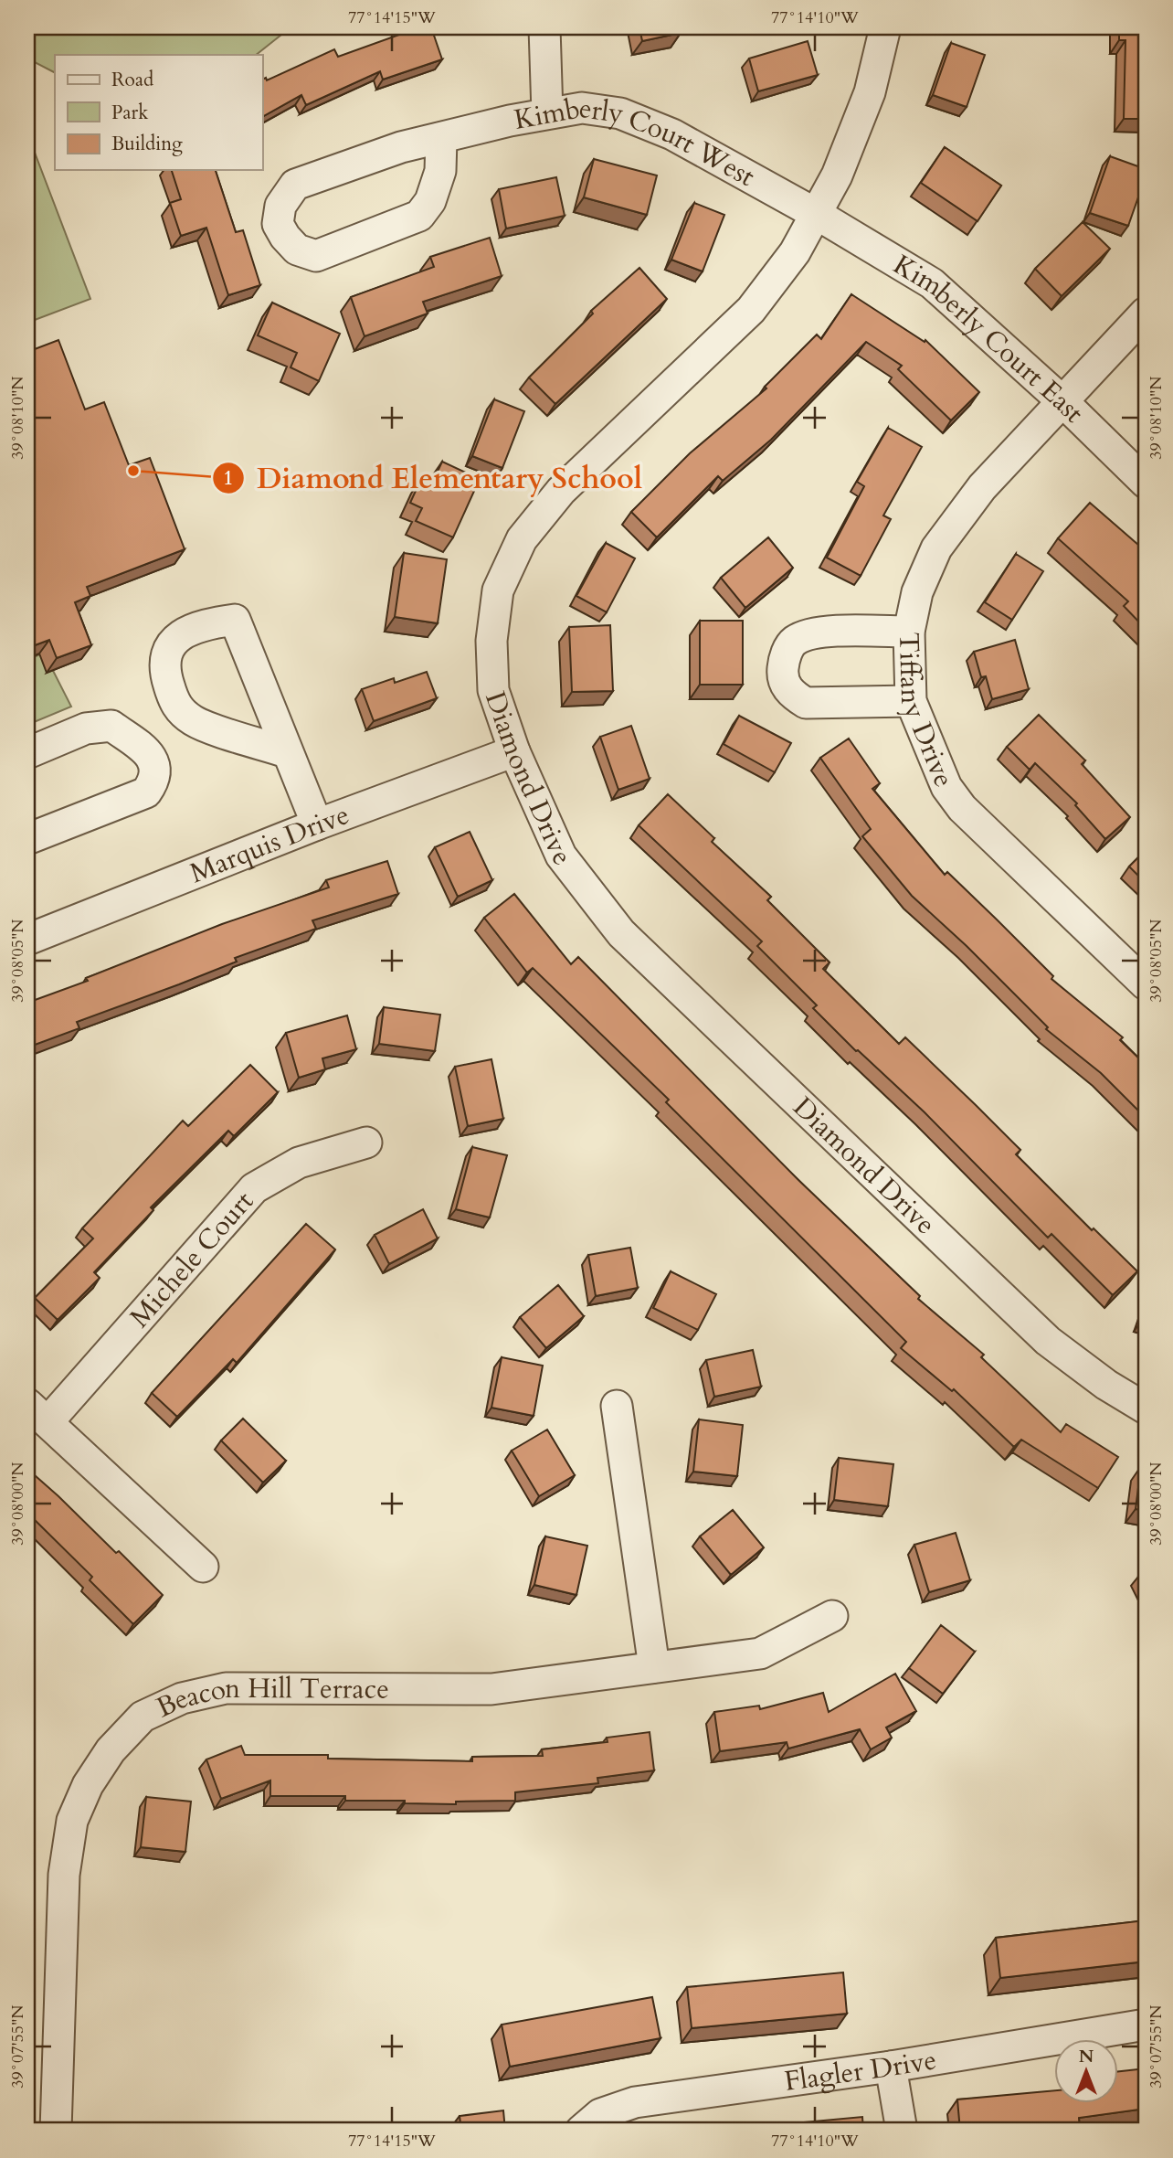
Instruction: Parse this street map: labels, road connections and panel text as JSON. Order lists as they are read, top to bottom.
{
  "streets": {
    "street": [
      "Kimberly Court West",
      "Kimberly Court East",
      "Tiffany Drive",
      "Diamond Drive",
      "Marquis Drive",
      "Michele Court",
      "Beacon Hill Terrace",
      "Flagler Drive"
    ]
  },
  "crossings": [
    ["Kimberly Court West", "Kimberly Court East"],
    ["Kimberly Court West", "Diamond Drive"],
    ["Kimberly Court East", "Tiffany Drive"],
    ["Kimberly Court East", "Diamond Drive"],
    ["Diamond Drive", "Marquis Drive"]
  ],
  "places": ["Diamond Elementary School"],
  "legend": ["Road", "Park", "Building"],
  "north": "top",
  "coordinates": [
    "77°14'15\"W",
    "77°14'10\"W",
    "39°08'10\"N",
    "39°08'05\"N",
    "39°08'00\"N",
    "39°07'55\"N"
  ]
}
